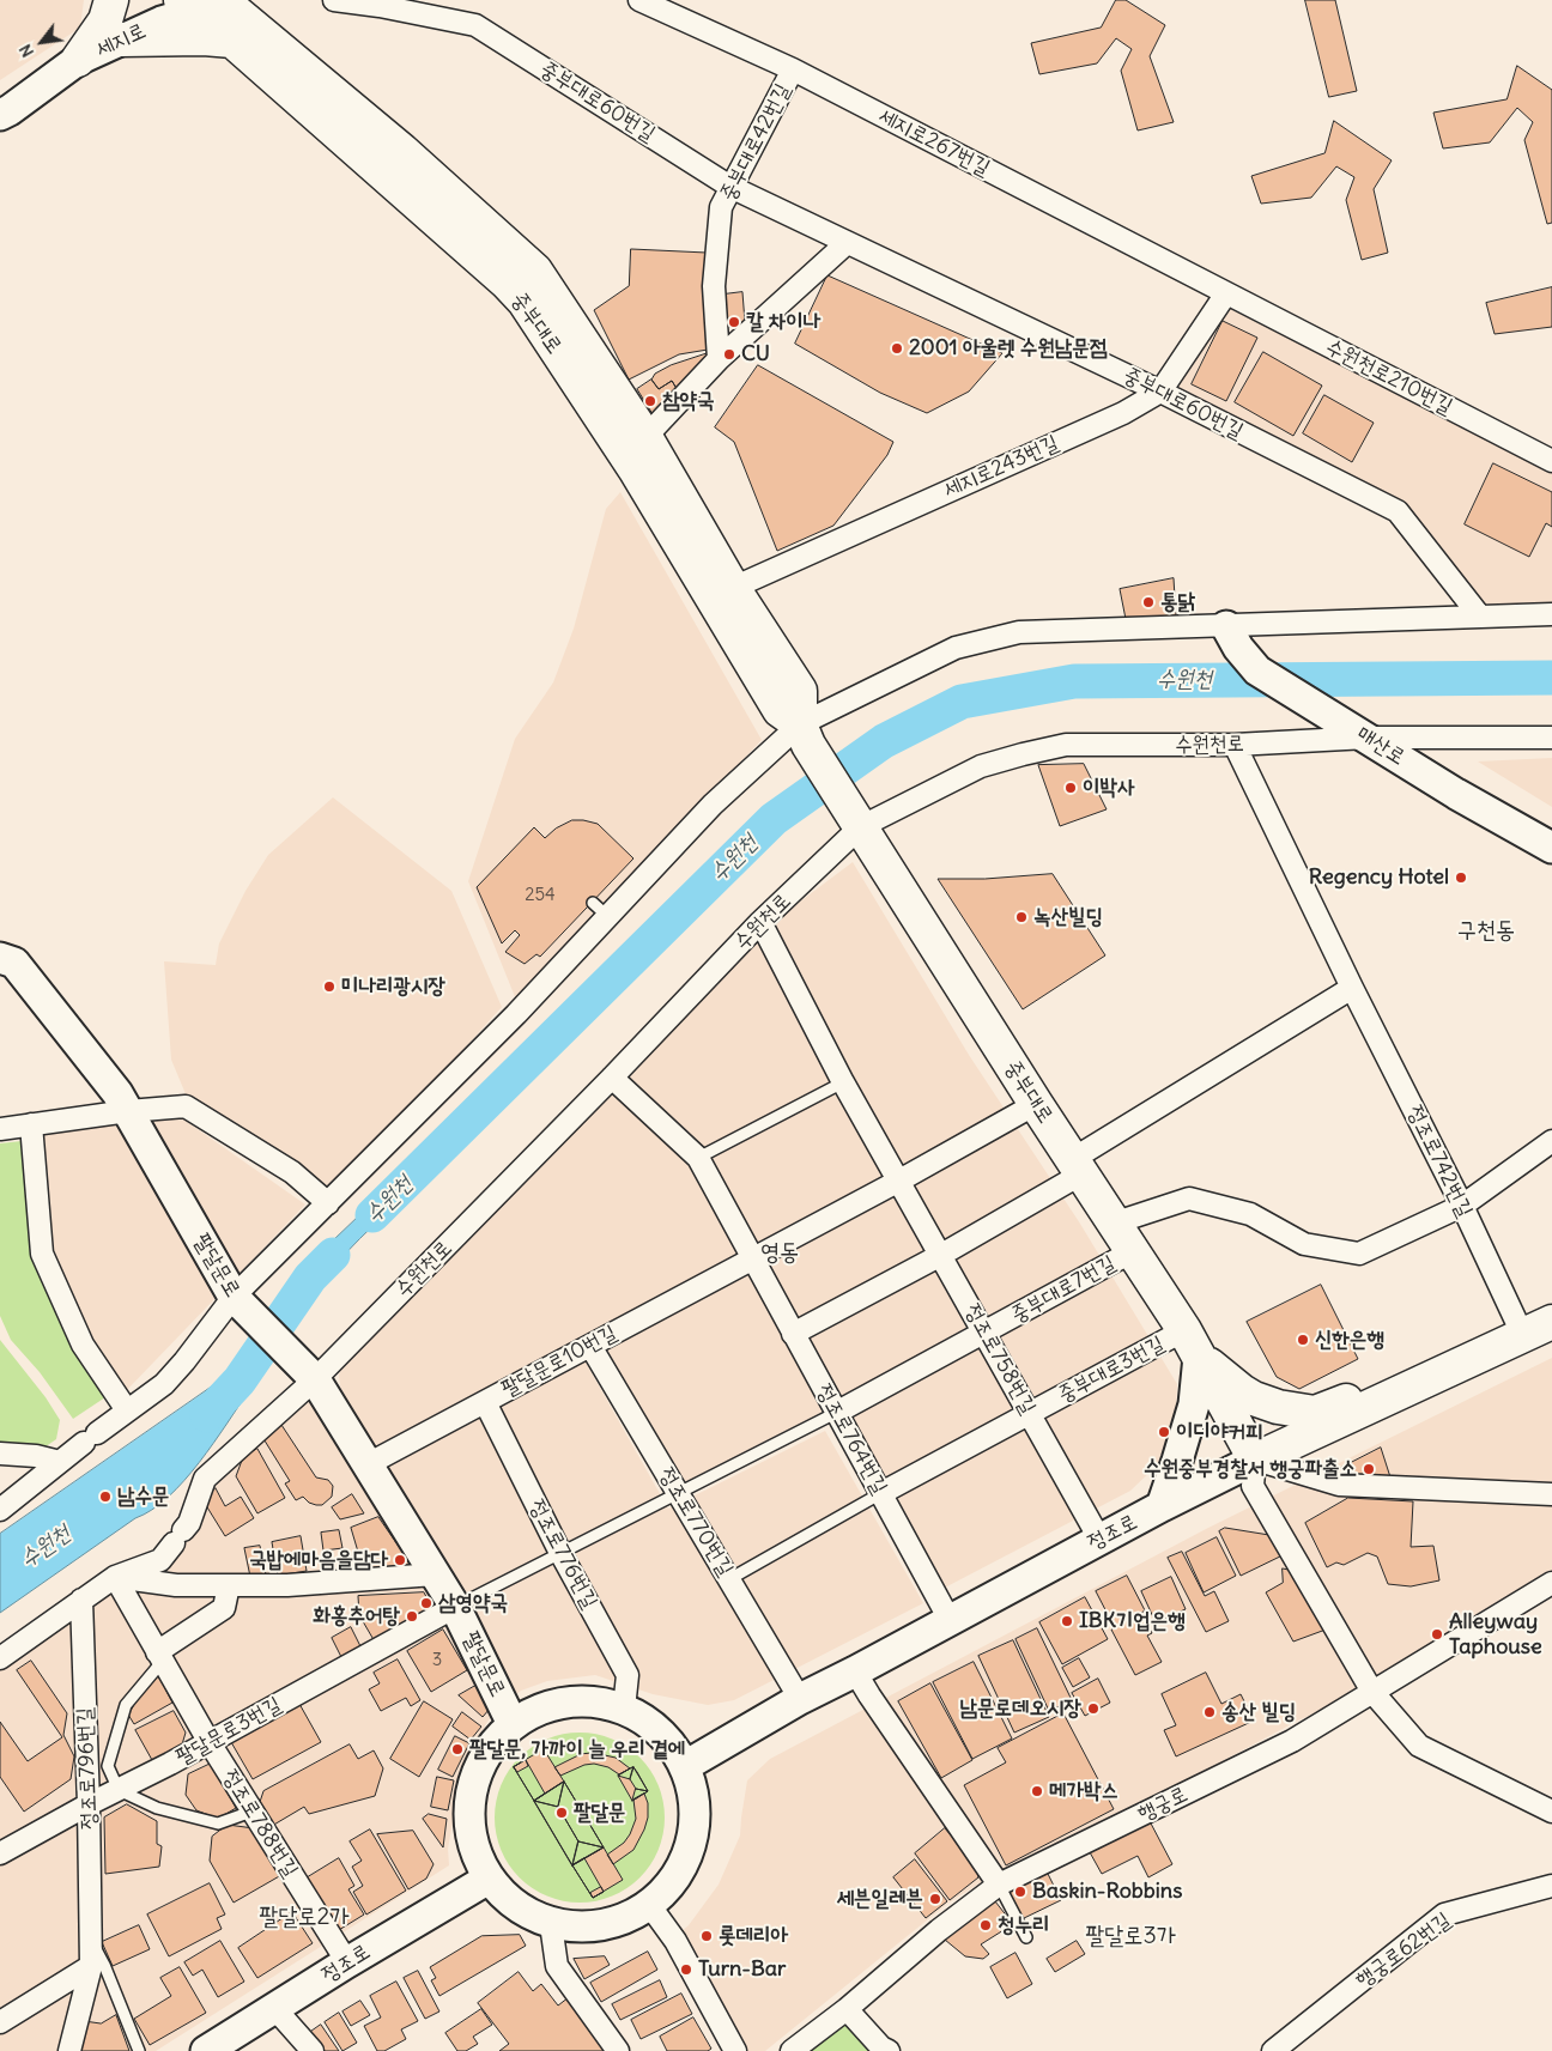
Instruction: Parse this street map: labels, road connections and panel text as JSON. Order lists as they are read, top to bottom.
{
  "streets": {
    "main road": ["중부대로", "정조로"],
    "street": [
      "세지로",
      "중부대로60번길",
      "중부대로42번길",
      "세지로267번길",
      "수원천로210번길",
      "세지로243번길",
      "수원천로",
      "매산로",
      "정조로742번길",
      "팔달문로",
      "중부대로7번길",
      "정조로758번길",
      "팔달문로10번길",
      "중부대로3번길",
      "정조로764번길",
      "정조로770번길",
      "정조로776번길",
      "팔달문로3번길",
      "정조로796번길",
      "행궁로",
      "정조로788번길",
      "행궁로62번길"
    ]
  },
  "crossings": [
    ["세지로", "중부대로"],
    ["중부대로60번길", "중부대로42번길"],
    ["중부대로60번길", "세지로243번길"],
    ["중부대로42번길", "세지로267번길"],
    ["세지로267번길", "수원천로210번길"],
    ["세지로267번길", "세지로243번길"],
    ["중부대로", "세지로243번길"],
    ["중부대로", "수원천로"],
    ["중부대로", "중부대로7번길"],
    ["중부대로", "팔달문로10번길"],
    ["중부대로", "중부대로3번길"],
    ["중부대로", "정조로"],
    ["수원천로210번길", "세지로243번길"],
    ["수원천로", "매산로"],
    ["수원천로", "정조로742번길"],
    ["수원천로", "팔달문로"],
    ["수원천로", "정조로758번길"],
    ["수원천로", "정조로764번길"],
    ["수원천로", "정조로796번길"],
    ["수원천로", "정조로788번길"],
    ["정조로742번길", "정조로"],
    ["팔달문로", "팔달문로10번길"],
    ["팔달문로", "팔달문로3번길"],
    ["중부대로7번길", "정조로758번길"],
    ["중부대로7번길", "정조로764번길"],
    ["정조로758번길", "팔달문로10번길"],
    ["정조로758번길", "중부대로3번길"],
    ["정조로758번길", "정조로"],
    ["팔달문로10번길", "정조로764번길"],
    ["팔달문로10번길", "정조로770번길"],
    ["팔달문로10번길", "정조로776번길"],
    ["중부대로3번길", "정조로764번길"],
    ["정조로764번길", "정조로"],
    ["정조로770번길", "정조로"],
    ["정조로", "정조로788번길"],
    ["팔달문로3번길", "정조로796번길"],
    ["팔달문로3번길", "정조로788번길"]
  ],
  "districts": [
    "구천동",
    "영동",
    "팔달로2가",
    "팔달로3가"
  ],
  "water": ["수원천"],
  "places": [
    "칼 차이나",
    "2001 아울렛 수원남문점",
    "CU",
    "참약국",
    "통닭",
    "이박사",
    "Regency Hotel",
    "녹산빌딩",
    "미나리광시장",
    "신한은행",
    "이디야커피",
    "수원중부경찰서 행궁파출소",
    "남수문",
    "국밥에마음을담다",
    "삼영약국",
    "화홍추어탕",
    "IBK기업은행",
    "Alleyway Taphouse",
    "남문로데오시장",
    "송산 빌딩",
    "팔달문, 가까이 늘 우리 곁에",
    "메가박스",
    "팔달문",
    "Baskin-Robbins",
    "세븐일레븐",
    "청누리",
    "롯데리아",
    "Turn-Bar"
  ],
  "house_numbers": ["254", "3"],
  "north": "bottom left"
}
